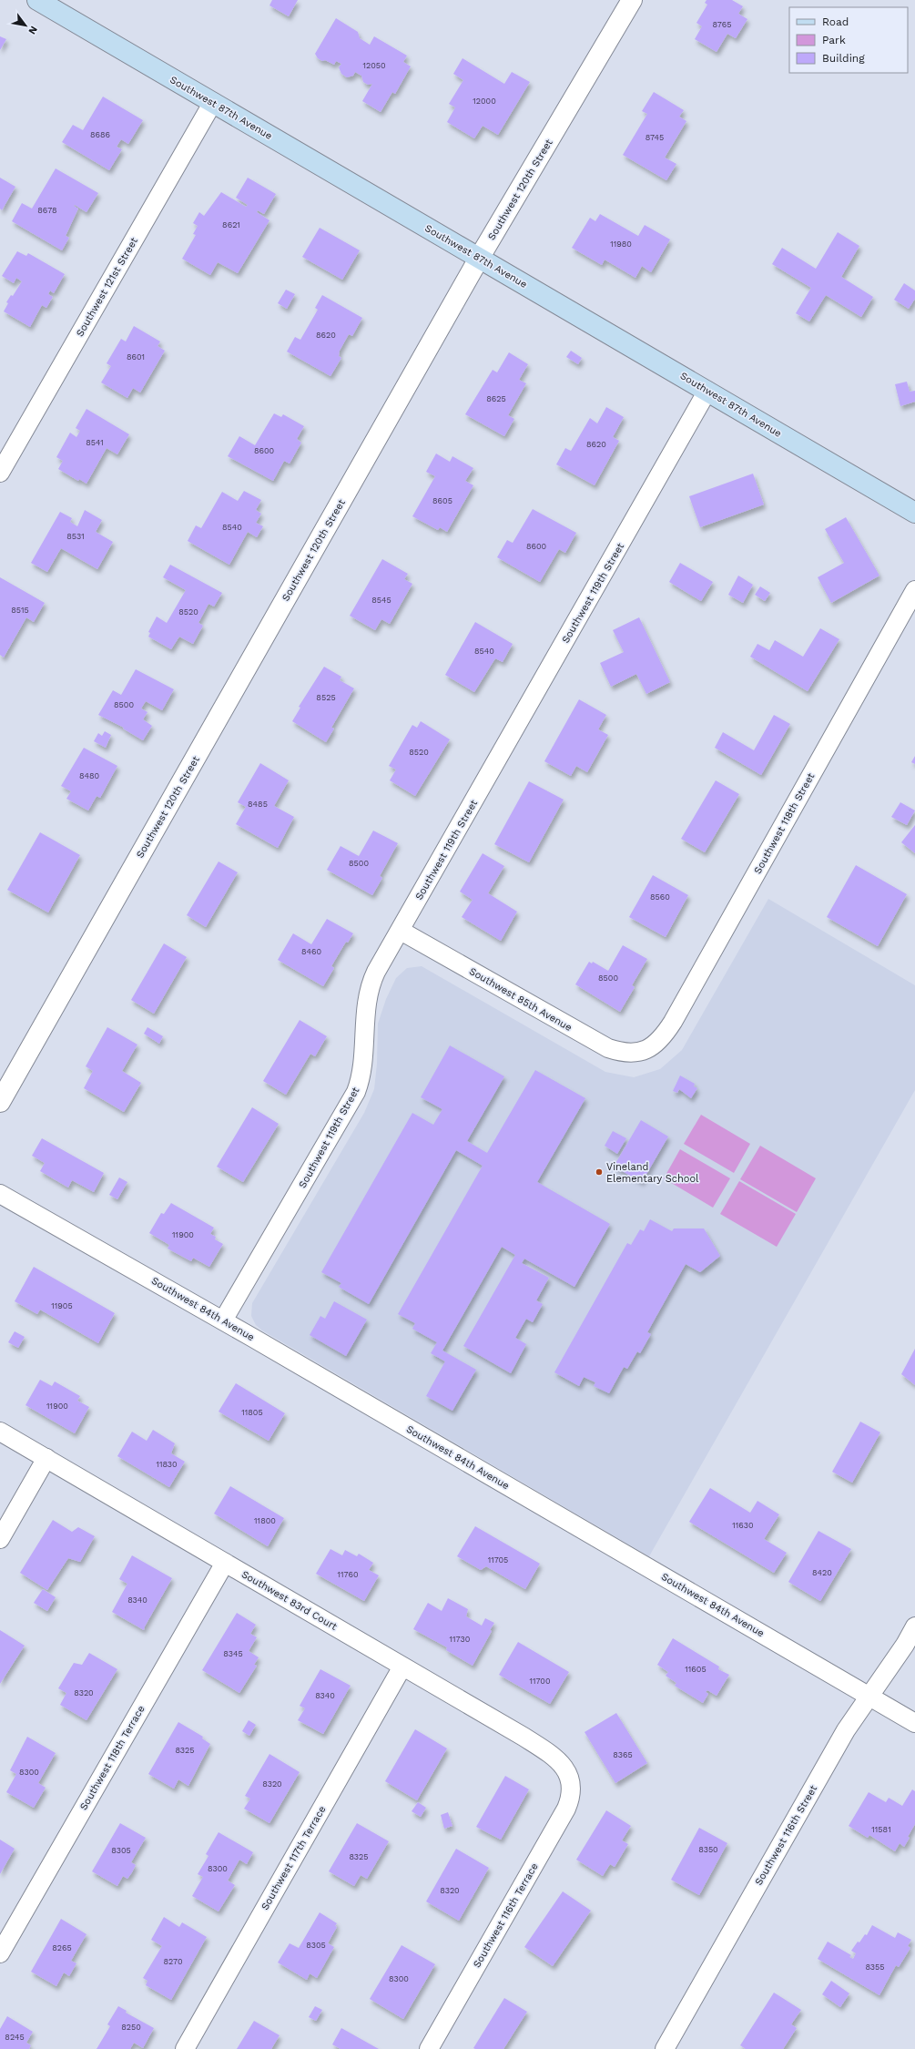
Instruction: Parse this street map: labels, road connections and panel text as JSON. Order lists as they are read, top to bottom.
{
  "streets": {
    "main road": ["Southwest 87th Avenue"],
    "street": [
      "Southwest 120th Street",
      "Southwest 121st Street",
      "Southwest 119th Street",
      "Southwest 118th Street",
      "Southwest 85th Avenue",
      "Southwest 84th Avenue",
      "Southwest 83rd Court",
      "Southwest 118th Terrace",
      "Southwest 116th Street",
      "Southwest 117th Terrace",
      "Southwest 116th Terrace"
    ]
  },
  "crossings": [
    ["Southwest 87th Avenue", "Southwest 120th Street"],
    ["Southwest 87th Avenue", "Southwest 121st Street"],
    ["Southwest 87th Avenue", "Southwest 119th Street"],
    ["Southwest 119th Street", "Southwest 85th Avenue"],
    ["Southwest 119th Street", "Southwest 84th Avenue"],
    ["Southwest 118th Street", "Southwest 85th Avenue"],
    ["Southwest 84th Avenue", "Southwest 116th Street"],
    ["Southwest 83rd Court", "Southwest 118th Terrace"],
    ["Southwest 83rd Court", "Southwest 117th Terrace"],
    ["Southwest 83rd Court", "Southwest 116th Terrace"]
  ],
  "places": ["Vineland Elementary School"],
  "house_numbers": [
    "8765",
    "12050",
    "12000",
    "8686",
    "8745",
    "8678",
    "8621",
    "11980",
    "8620",
    "8601",
    "8625",
    "8541",
    "8620",
    "8600",
    "8605",
    "8540",
    "8531",
    "8600",
    "8545",
    "8515",
    "8520",
    "8540",
    "8525",
    "8500",
    "8520",
    "8480",
    "8485",
    "8500",
    "8560",
    "8460",
    "8500",
    "11900",
    "11905",
    "11900",
    "11805",
    "11830",
    "11800",
    "11630",
    "11705",
    "8420",
    "11760",
    "8340",
    "11730",
    "8345",
    "11605",
    "11700",
    "8320",
    "8340",
    "8325",
    "8365",
    "8300",
    "8320",
    "11581",
    "8350",
    "8305",
    "8325",
    "8300",
    "8320",
    "8305",
    "8265",
    "8270",
    "8355",
    "8300",
    "8250",
    "8245"
  ],
  "legend": ["Road", "Park", "Building"],
  "north": "bottom right"
}
